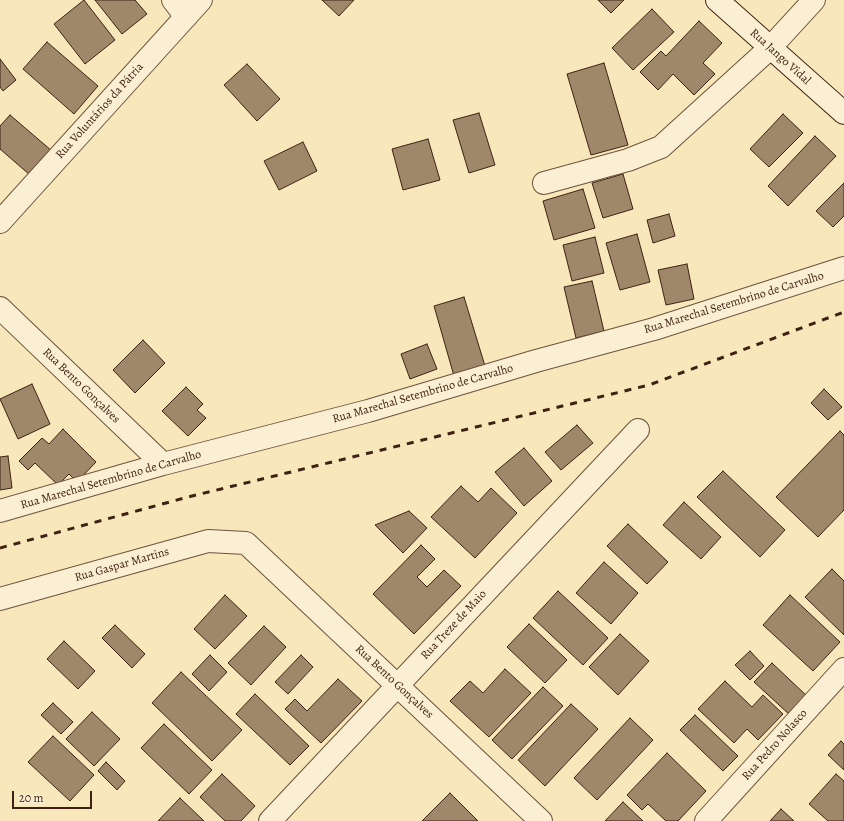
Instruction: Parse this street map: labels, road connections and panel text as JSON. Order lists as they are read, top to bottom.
{
  "streets": {
    "street": [
      "Rua Jango Vidal",
      "Rua Voluntários da Pátria",
      "Rua Marechal Setembrino de Carvalho",
      "Rua Bento Gonçalves",
      "Rua Gaspar Martins",
      "Rua Treze de Maio",
      "Rua Pedro Nolasco"
    ]
  },
  "crossings": [
    ["Rua Marechal Setembrino de Carvalho", "Rua Bento Gonçalves"],
    ["Rua Bento Gonçalves", "Rua Gaspar Martins"],
    ["Rua Bento Gonçalves", "Rua Treze de Maio"]
  ],
  "scale_bar": "20 m"
}
